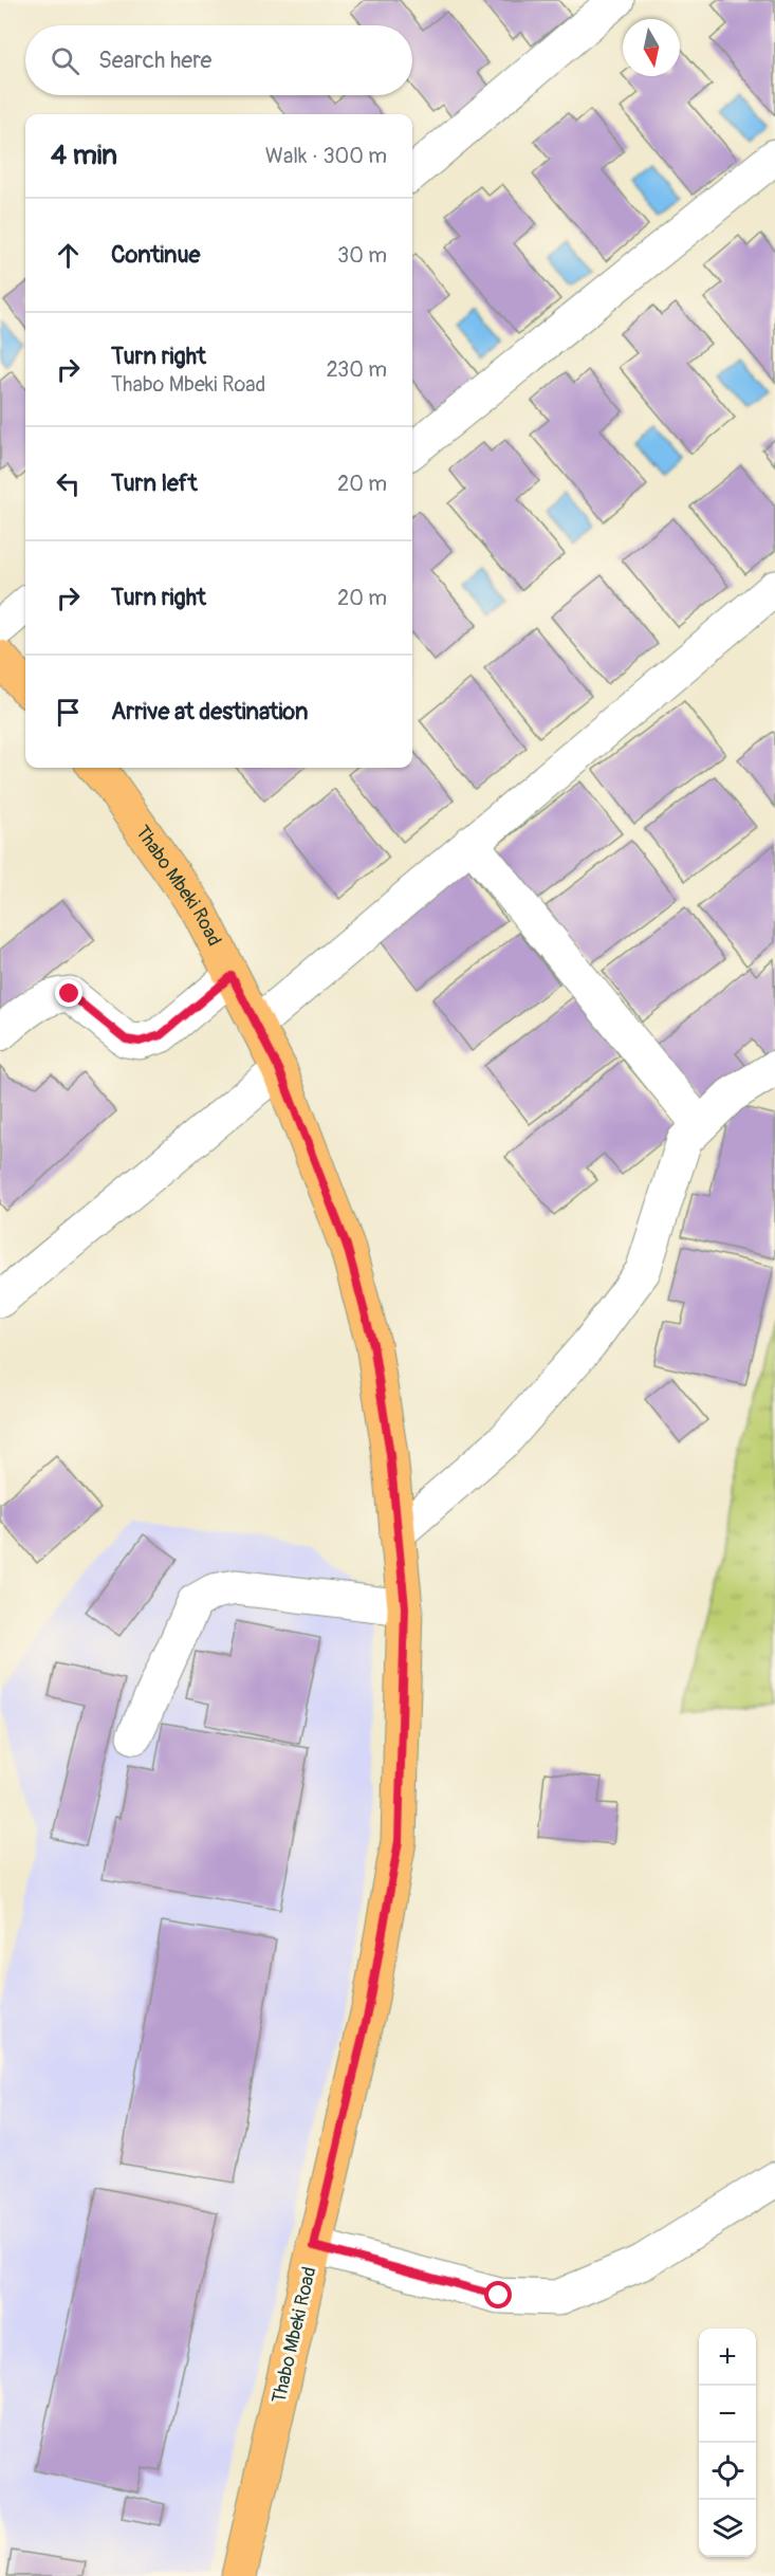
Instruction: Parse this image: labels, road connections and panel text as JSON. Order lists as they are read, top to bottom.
{
  "streets": {
    "main road": ["Thabo Mbeki Road"]
  },
  "north": "bottom",
  "page": {
    "search": "Search here",
    "heading": ["4 min", "Walk · 300 m"],
    "list": [
      ["Continue", "30 m"],
      ["Turn right", "Thabo Mbeki Road", "230 m"],
      ["Turn left", "20 m"],
      ["Turn right", "20 m"],
      "Arrive at destination"
    ],
    "map_buttons": ["+", "−"]
  }
}
